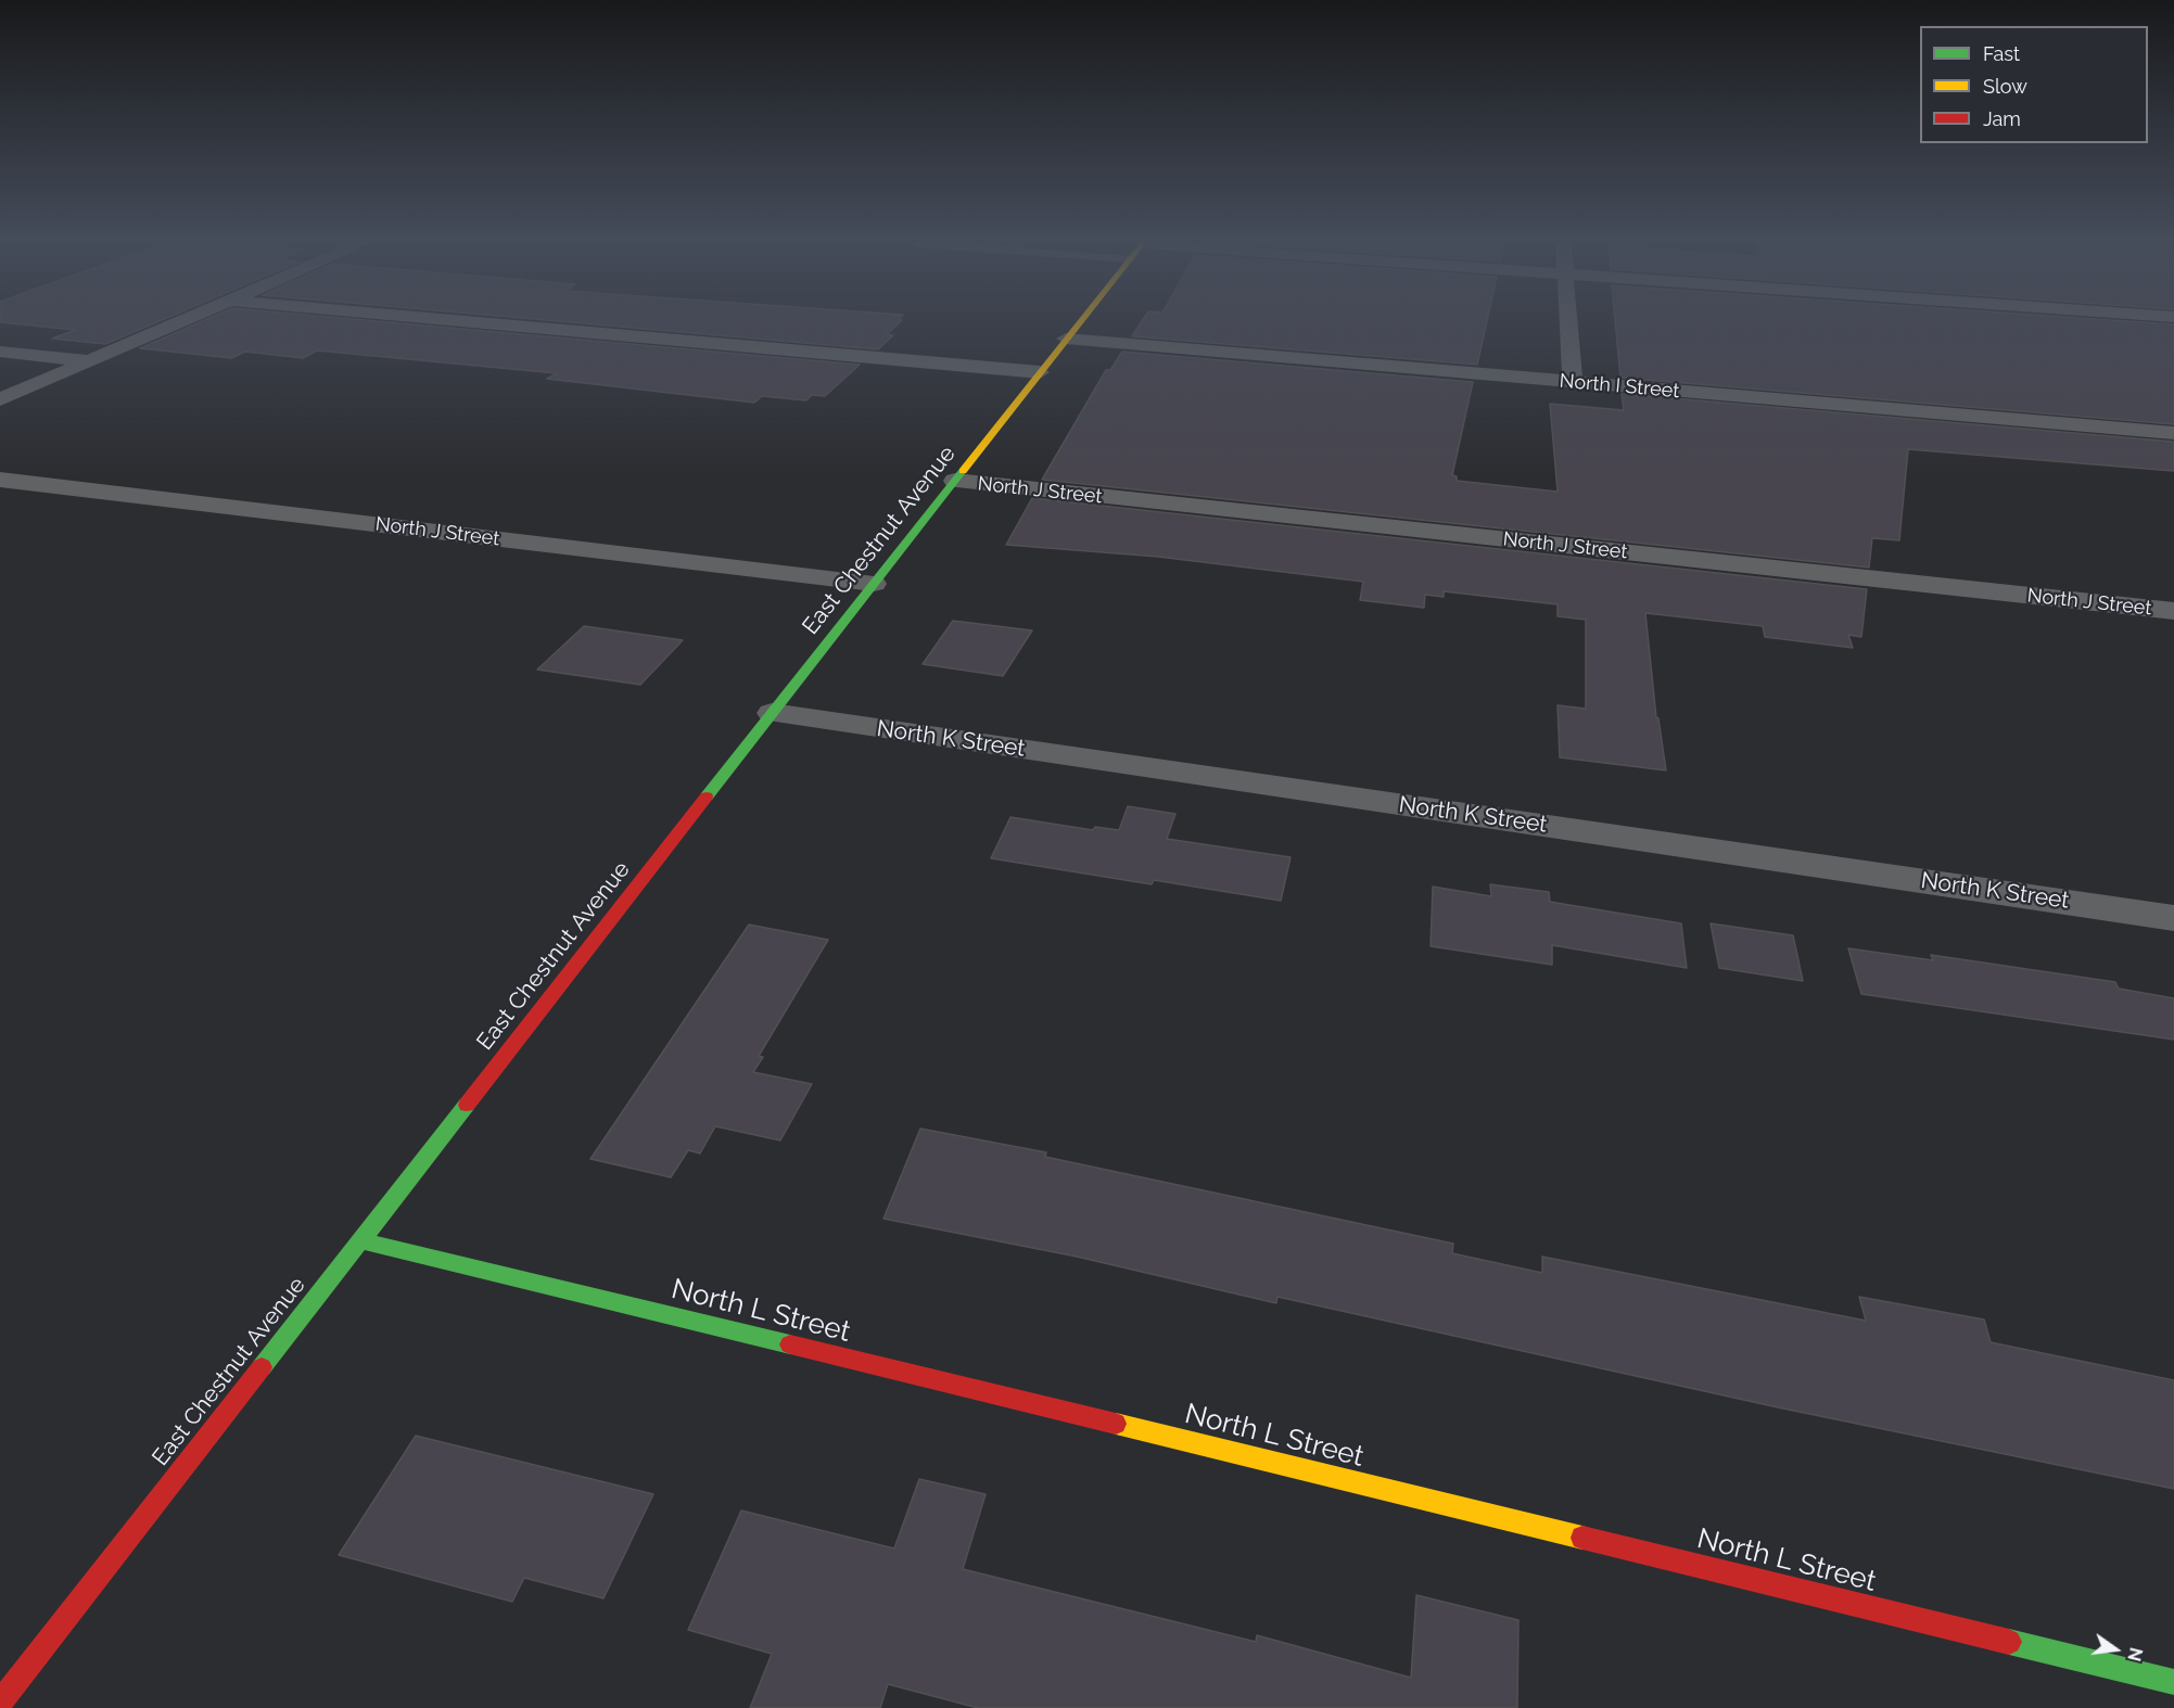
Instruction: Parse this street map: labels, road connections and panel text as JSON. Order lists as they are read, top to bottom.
{
  "streets": {
    "street": [
      "North I Street",
      "North J Street",
      "East Chestnut Avenue",
      "North K Street",
      "North L Street"
    ]
  },
  "crossings": [
    ["North I Street", "East Chestnut Avenue"],
    ["North J Street", "East Chestnut Avenue"],
    ["East Chestnut Avenue", "North K Street"],
    ["East Chestnut Avenue", "North L Street"]
  ],
  "legend": ["Fast", "Slow", "Jam"],
  "north": "right"
}
